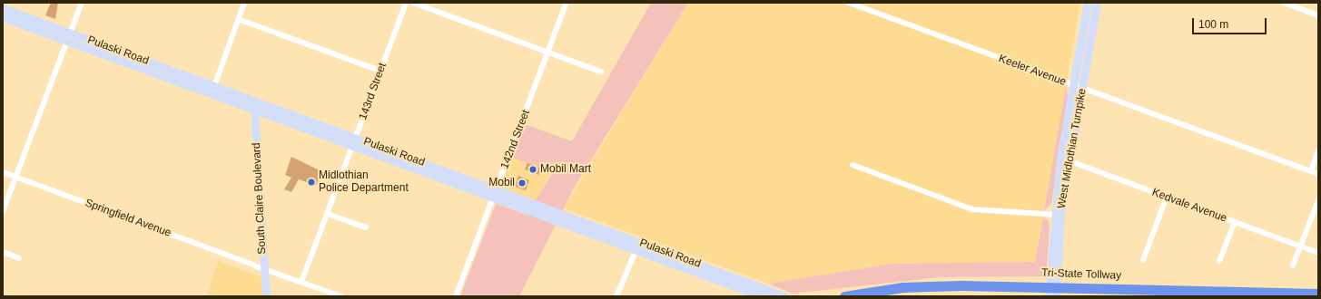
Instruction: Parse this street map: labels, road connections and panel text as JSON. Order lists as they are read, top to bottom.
{
  "streets": {
    "highway": ["Tri-State Tollway"],
    "main road": ["Pulaski Road", "West Midlothian Turnpike", "South Claire Boulevard"],
    "street": [
      "Keeler Avenue",
      "143rd Street",
      "142nd Street",
      "Kedvale Avenue",
      "Springfield Avenue"
    ]
  },
  "crossings": [
    ["Pulaski Road", "143rd Street"],
    ["Pulaski Road", "142nd Street"],
    ["Pulaski Road", "South Claire Boulevard"],
    ["Keeler Avenue", "West Midlothian Turnpike"],
    ["143rd Street", "Springfield Avenue"],
    ["West Midlothian Turnpike", "Kedvale Avenue"],
    ["South Claire Boulevard", "Springfield Avenue"]
  ],
  "places": ["Mobil Mart", "Midlothian Police Department", "Mobil"],
  "scale_bar": "100 m"
}
